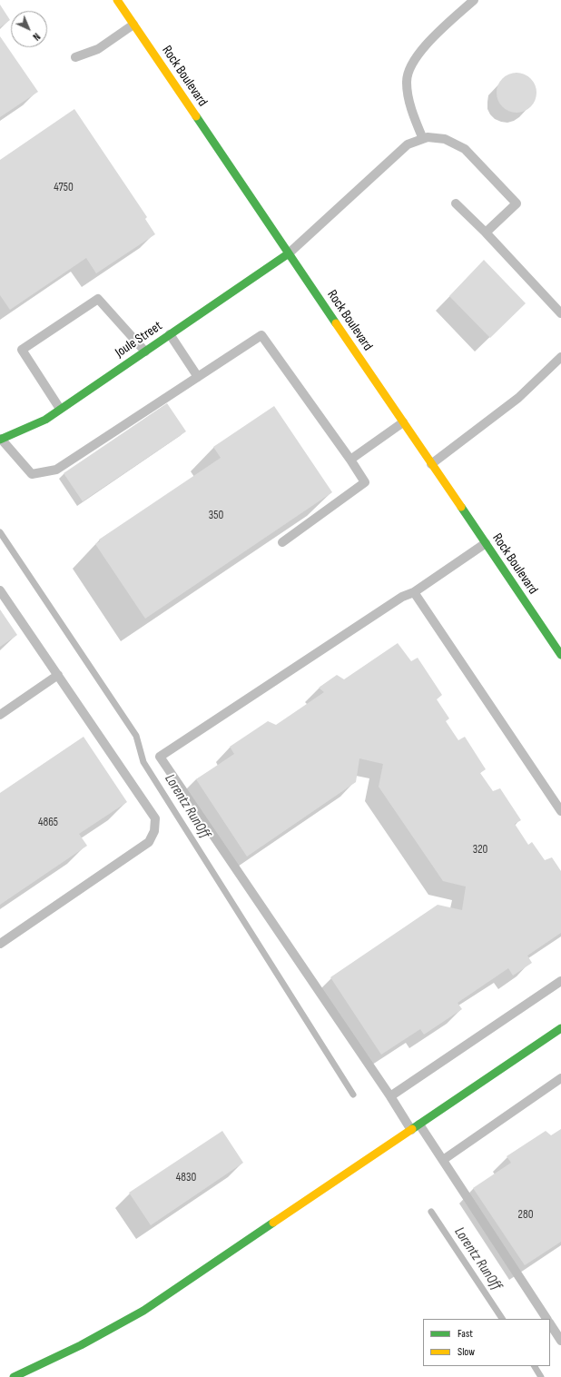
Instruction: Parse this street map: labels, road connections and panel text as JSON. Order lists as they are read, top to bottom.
{
  "streets": {
    "street": ["Rock Boulevard", "Joule Street"]
  },
  "crossings": [
    ["Rock Boulevard", "Joule Street"]
  ],
  "water": ["Lorentz RunOff"],
  "house_numbers": [
    "4750",
    "350",
    "4865",
    "320",
    "4830",
    "280"
  ],
  "legend": ["Fast", "Slow"],
  "north": "bottom right"
}
